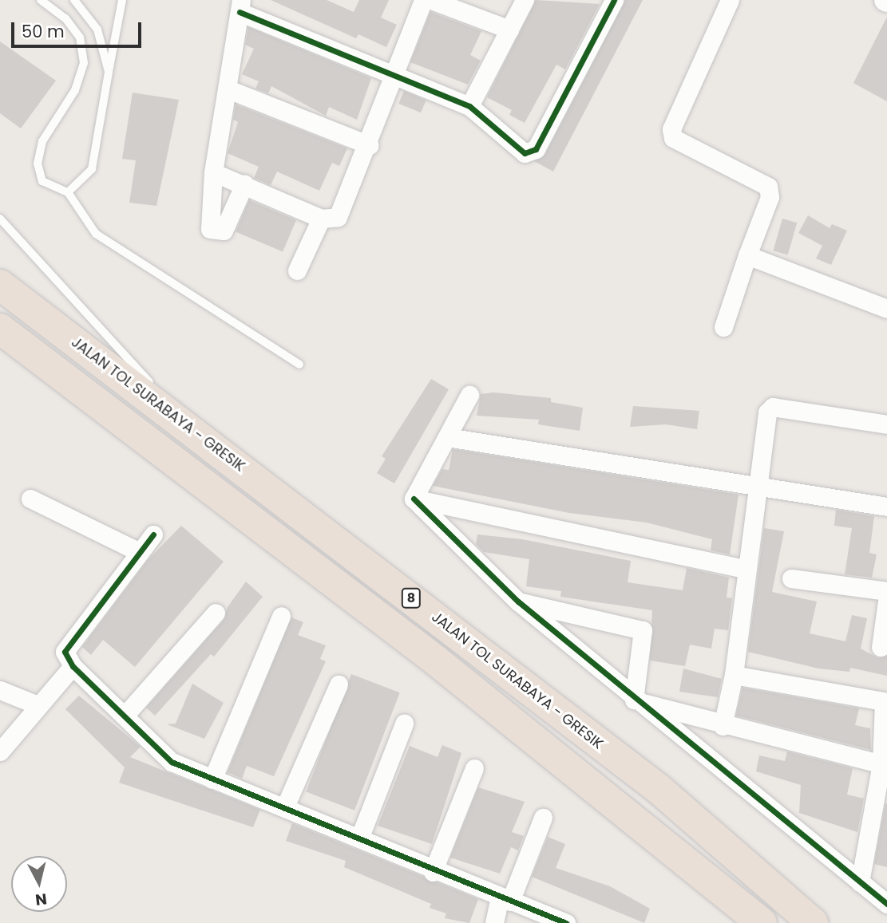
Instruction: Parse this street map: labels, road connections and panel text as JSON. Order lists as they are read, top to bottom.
{
  "streets": {
    "highway": ["JALAN TOL SURABAYA - GRESIK", "8"]
  },
  "scale_bar": "50 m",
  "north": "bottom"
}
